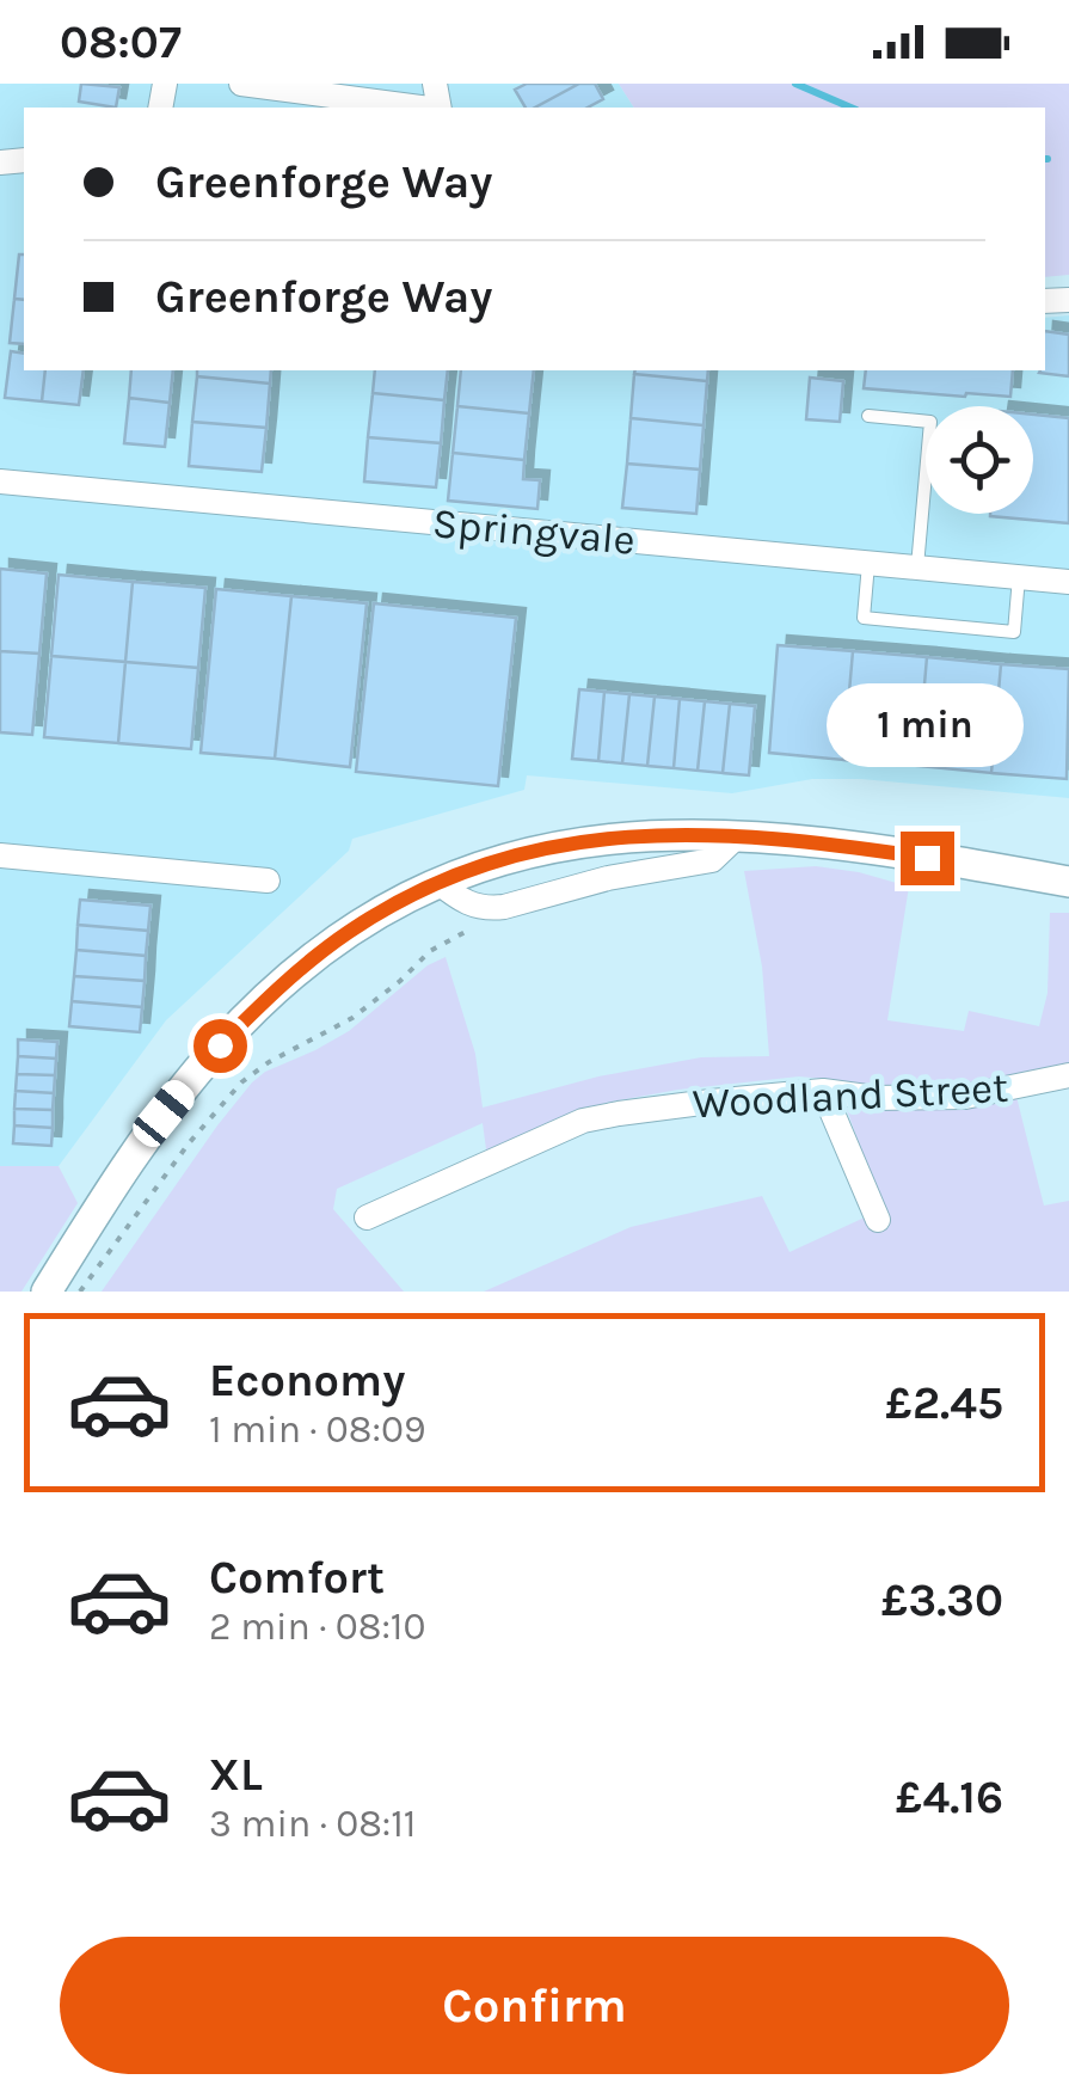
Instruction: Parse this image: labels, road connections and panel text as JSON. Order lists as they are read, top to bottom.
{
  "streets": {
    "street": ["Springvale", "Woodland Street"]
  },
  "page": {
    "status": "08:07",
    "banner": ["Greenforge Way", "Greenforge Way"],
    "bubble": "1 min",
    "list": [
      {
        "name": "Economy",
        "note": "1 min · 08:09",
        "value": "£2.45"
      },
      {
        "name": "Comfort",
        "note": "2 min · 08:10",
        "value": "£3.30"
      },
      {
        "name": "XL",
        "note": "3 min · 08:11",
        "value": "£4.16"
      }
    ],
    "buttons": "Confirm"
  }
}
